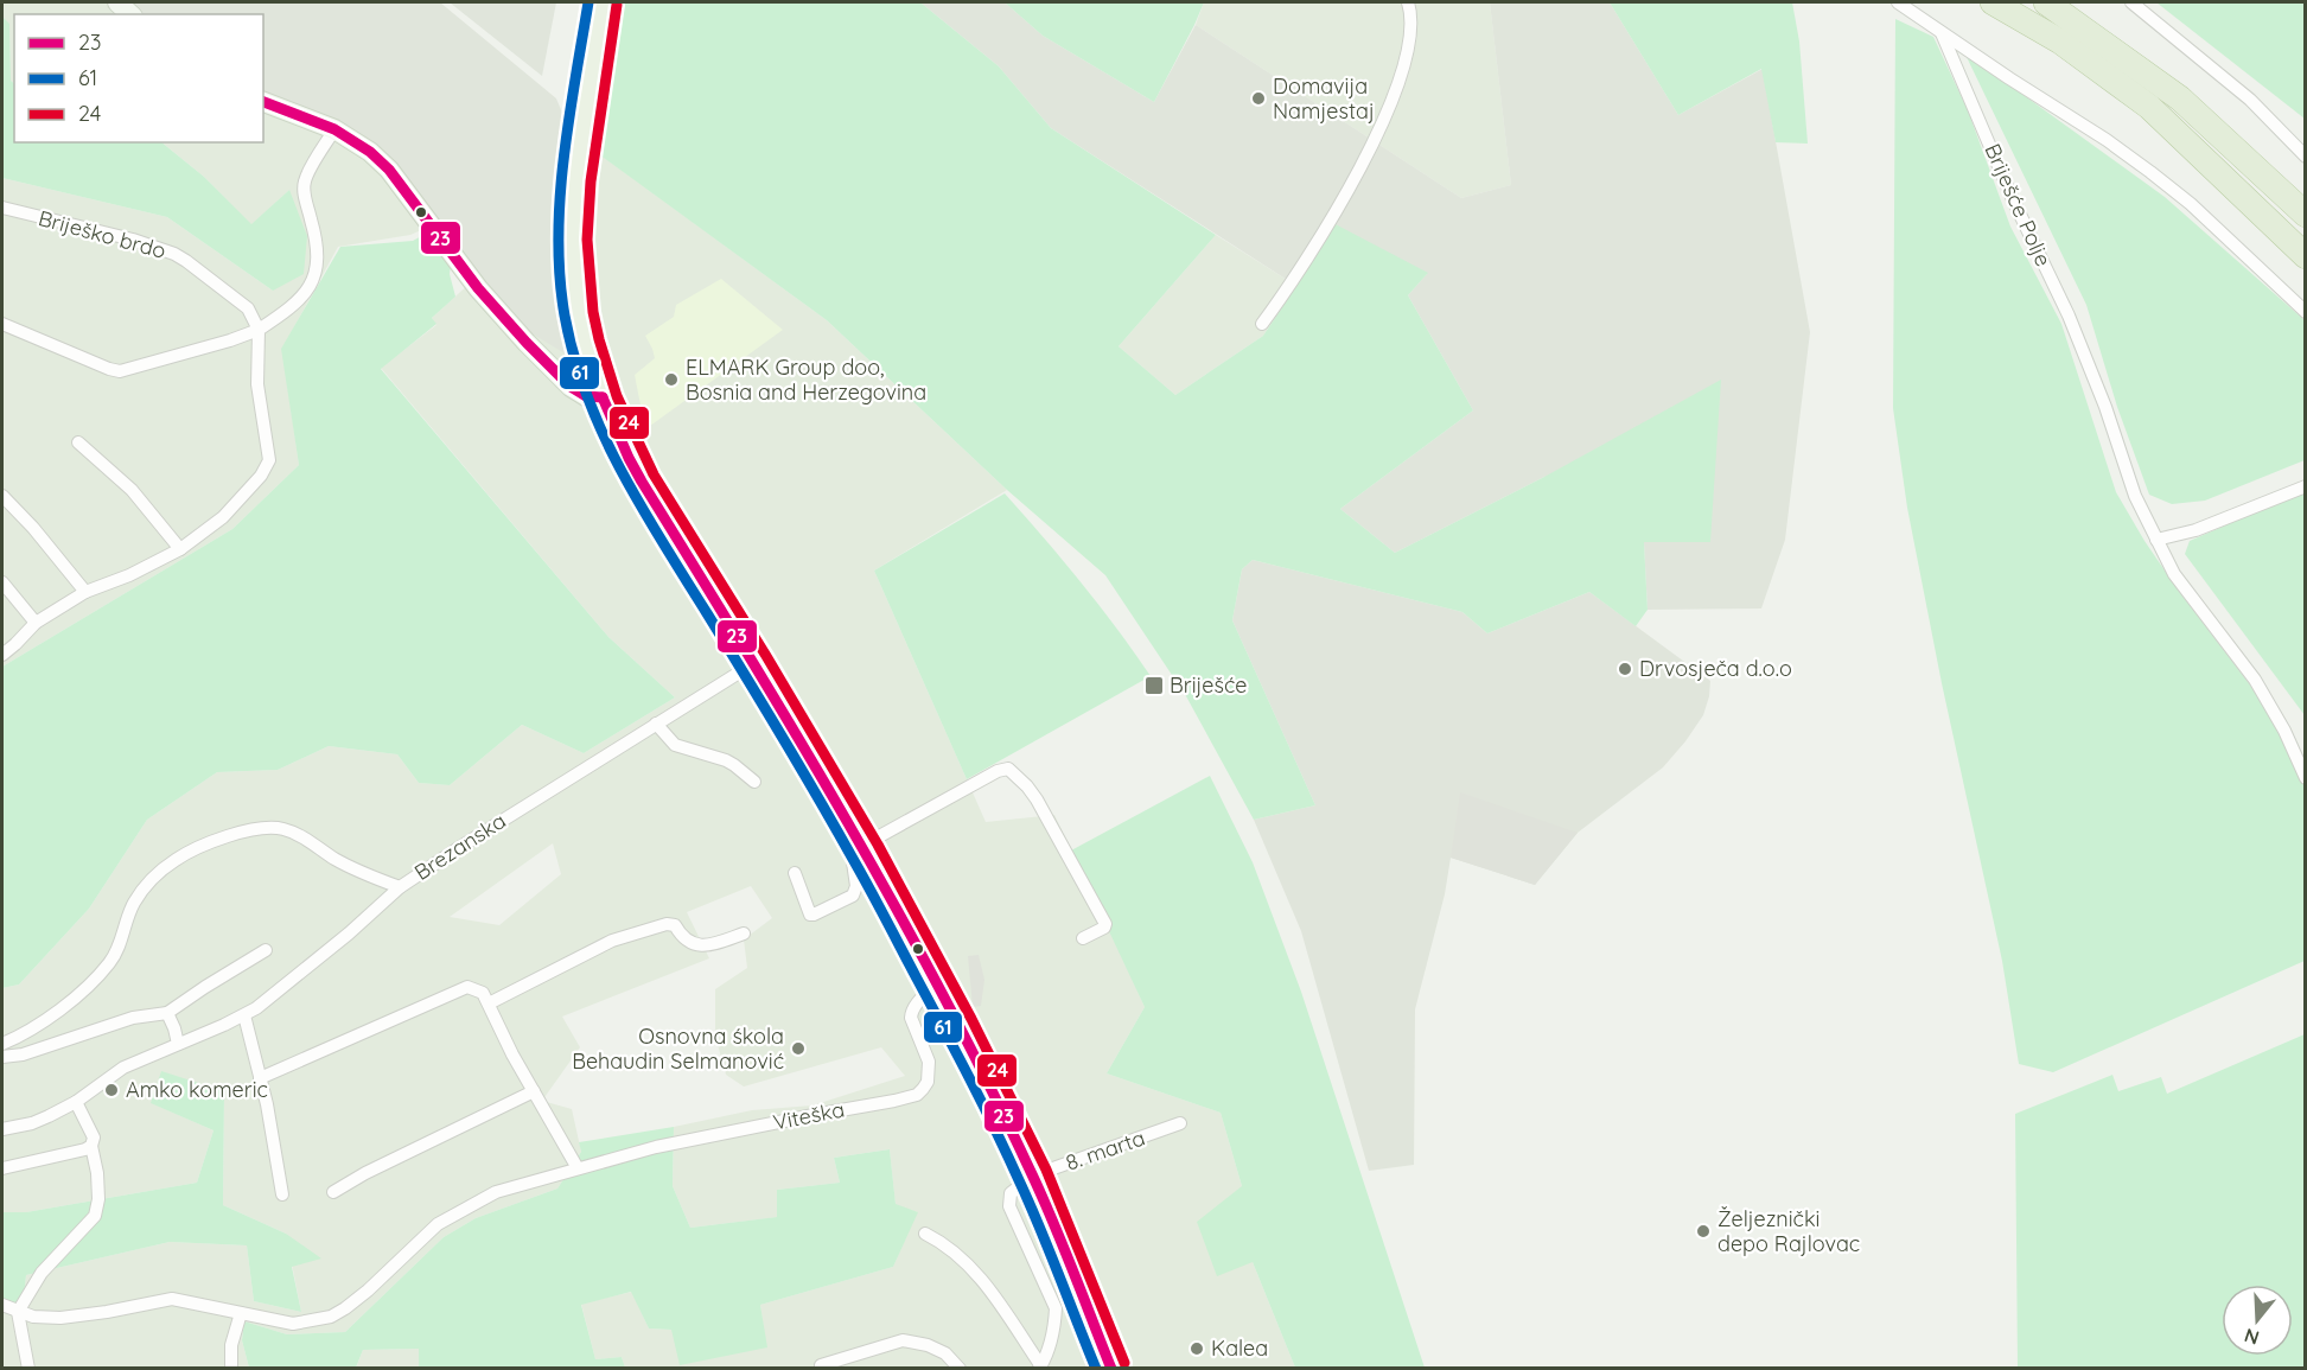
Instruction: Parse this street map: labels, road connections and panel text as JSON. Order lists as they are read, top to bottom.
{
  "streets": {
    "street": [
      "Briješće Polje",
      "Briješko brdo",
      "Brezanska",
      "Viteška",
      "8. marta"
    ]
  },
  "places": {
    "other": [
      "Domavija Namjestaj",
      "ELMARK Group doo, Bosnia and Herzegovina",
      "Drvosječa d.o.o",
      "Osnovna śkola Behaudin Selmanović",
      "Amko komeric",
      "Željeznički depo Rajlovac",
      "Kalea"
    ],
    "transit": ["Briješće"]
  },
  "lines": ["transit line 61", "transit line 24", "transit line 23"],
  "legend": ["23", "61", "24"],
  "north": "bottom"
}
